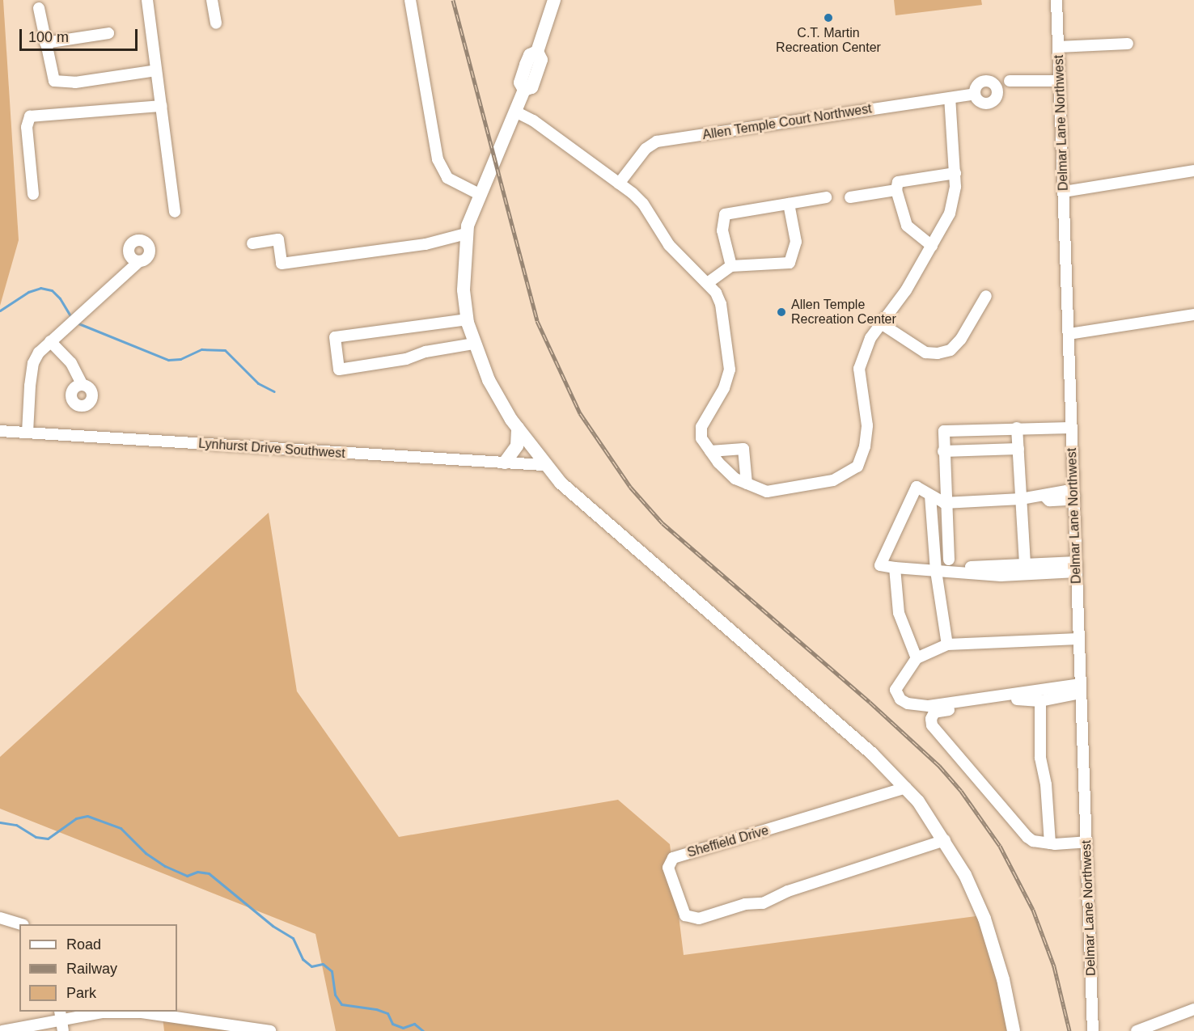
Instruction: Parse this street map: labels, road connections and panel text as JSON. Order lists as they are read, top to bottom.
{
  "streets": {
    "street": [
      "Allen Temple Court Northwest",
      "Delmar Lane Northwest",
      "Lynhurst Drive Southwest",
      "Sheffield Drive"
    ]
  },
  "places": ["C.T. Martin Recreation Center", "Allen Temple Recreation Center"],
  "legend": ["Road", "Railway", "Park"],
  "scale_bar": "100 m"
}
